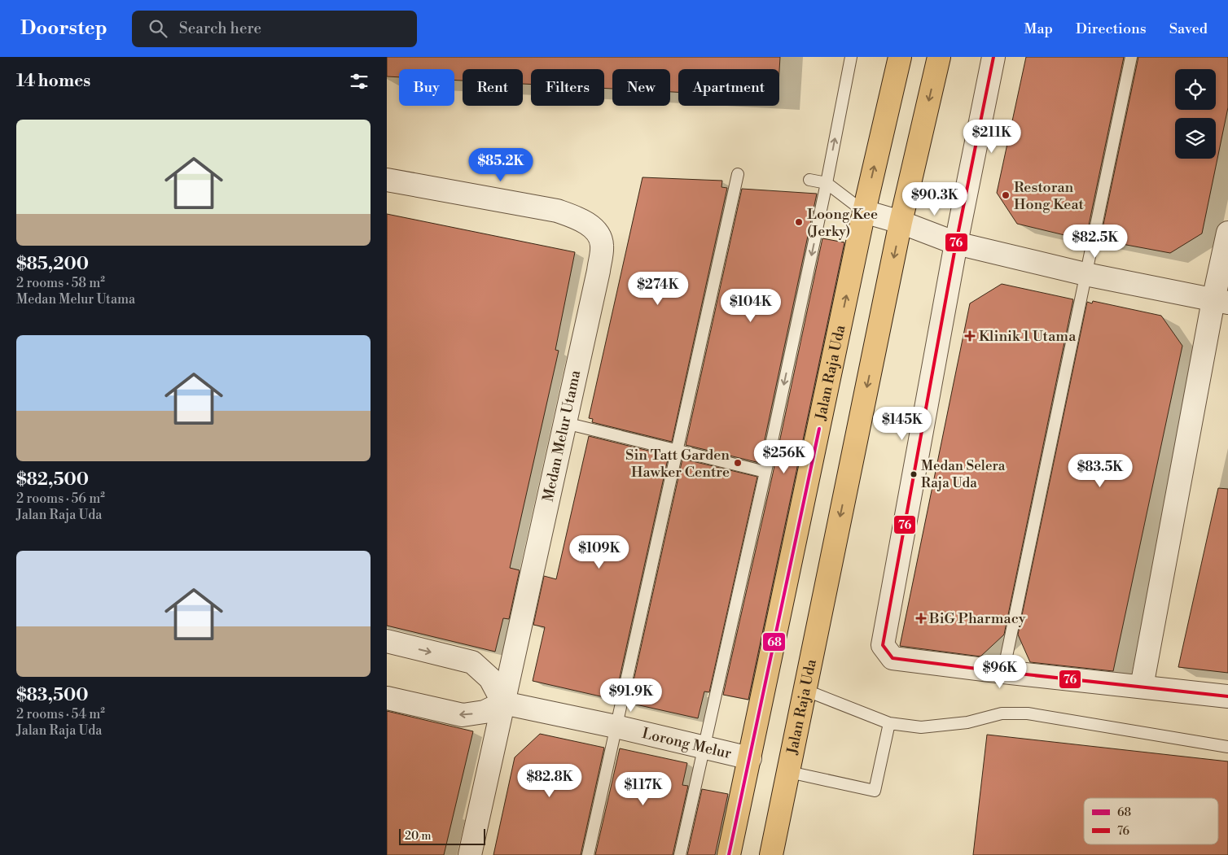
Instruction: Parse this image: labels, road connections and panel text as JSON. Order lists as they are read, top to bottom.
{
  "streets": {
    "main road": ["Jalan Raja Uda"],
    "street": ["Medan Melur Utama", "Lorong Melur"]
  },
  "crossings": [
    ["Jalan Raja Uda", "Lorong Melur"],
    ["Medan Melur Utama", "Lorong Melur"]
  ],
  "places": {
    "other": [
      "Restoran Hong Keat",
      "Loong Kee (Jerky)",
      "Sin Tatt Garden Hawker Centre",
      "Medan Selera Raja Uda"
    ],
    "health": ["Klinik 1 Utama", "BiG Pharmacy"]
  },
  "lines": ["transit line 76", "transit line 68"],
  "legend": ["68", "76"],
  "scale_bar": "20 m",
  "page": {
    "header": "Doorstep",
    "search": "Search here",
    "nav": ["Map", "Directions", "Saved"],
    "heading": "14 homes",
    "chip": [
      "Buy",
      "Rent",
      "Filters",
      "New",
      "Apartment"
    ],
    "list": [
      {
        "name": "$85,200",
        "note": "2 rooms · 58 m² · Medan Melur Utama"
      },
      {
        "name": "$82,500",
        "note": "2 rooms · 56 m² · Jalan Raja Uda"
      },
      {
        "name": "$83,500",
        "note": "2 rooms · 54 m² · Jalan Raja Uda"
      }
    ],
    "price": [
      "$211K",
      "$85.2K",
      "$90.3K",
      "$82.5K",
      "$274K",
      "$104K",
      "$145K",
      "$256K",
      "$83.5K",
      "$109K",
      "$96K",
      "$91.9K",
      "$82.8K",
      "$117K"
    ],
    "scale": "20 m"
  }
}
